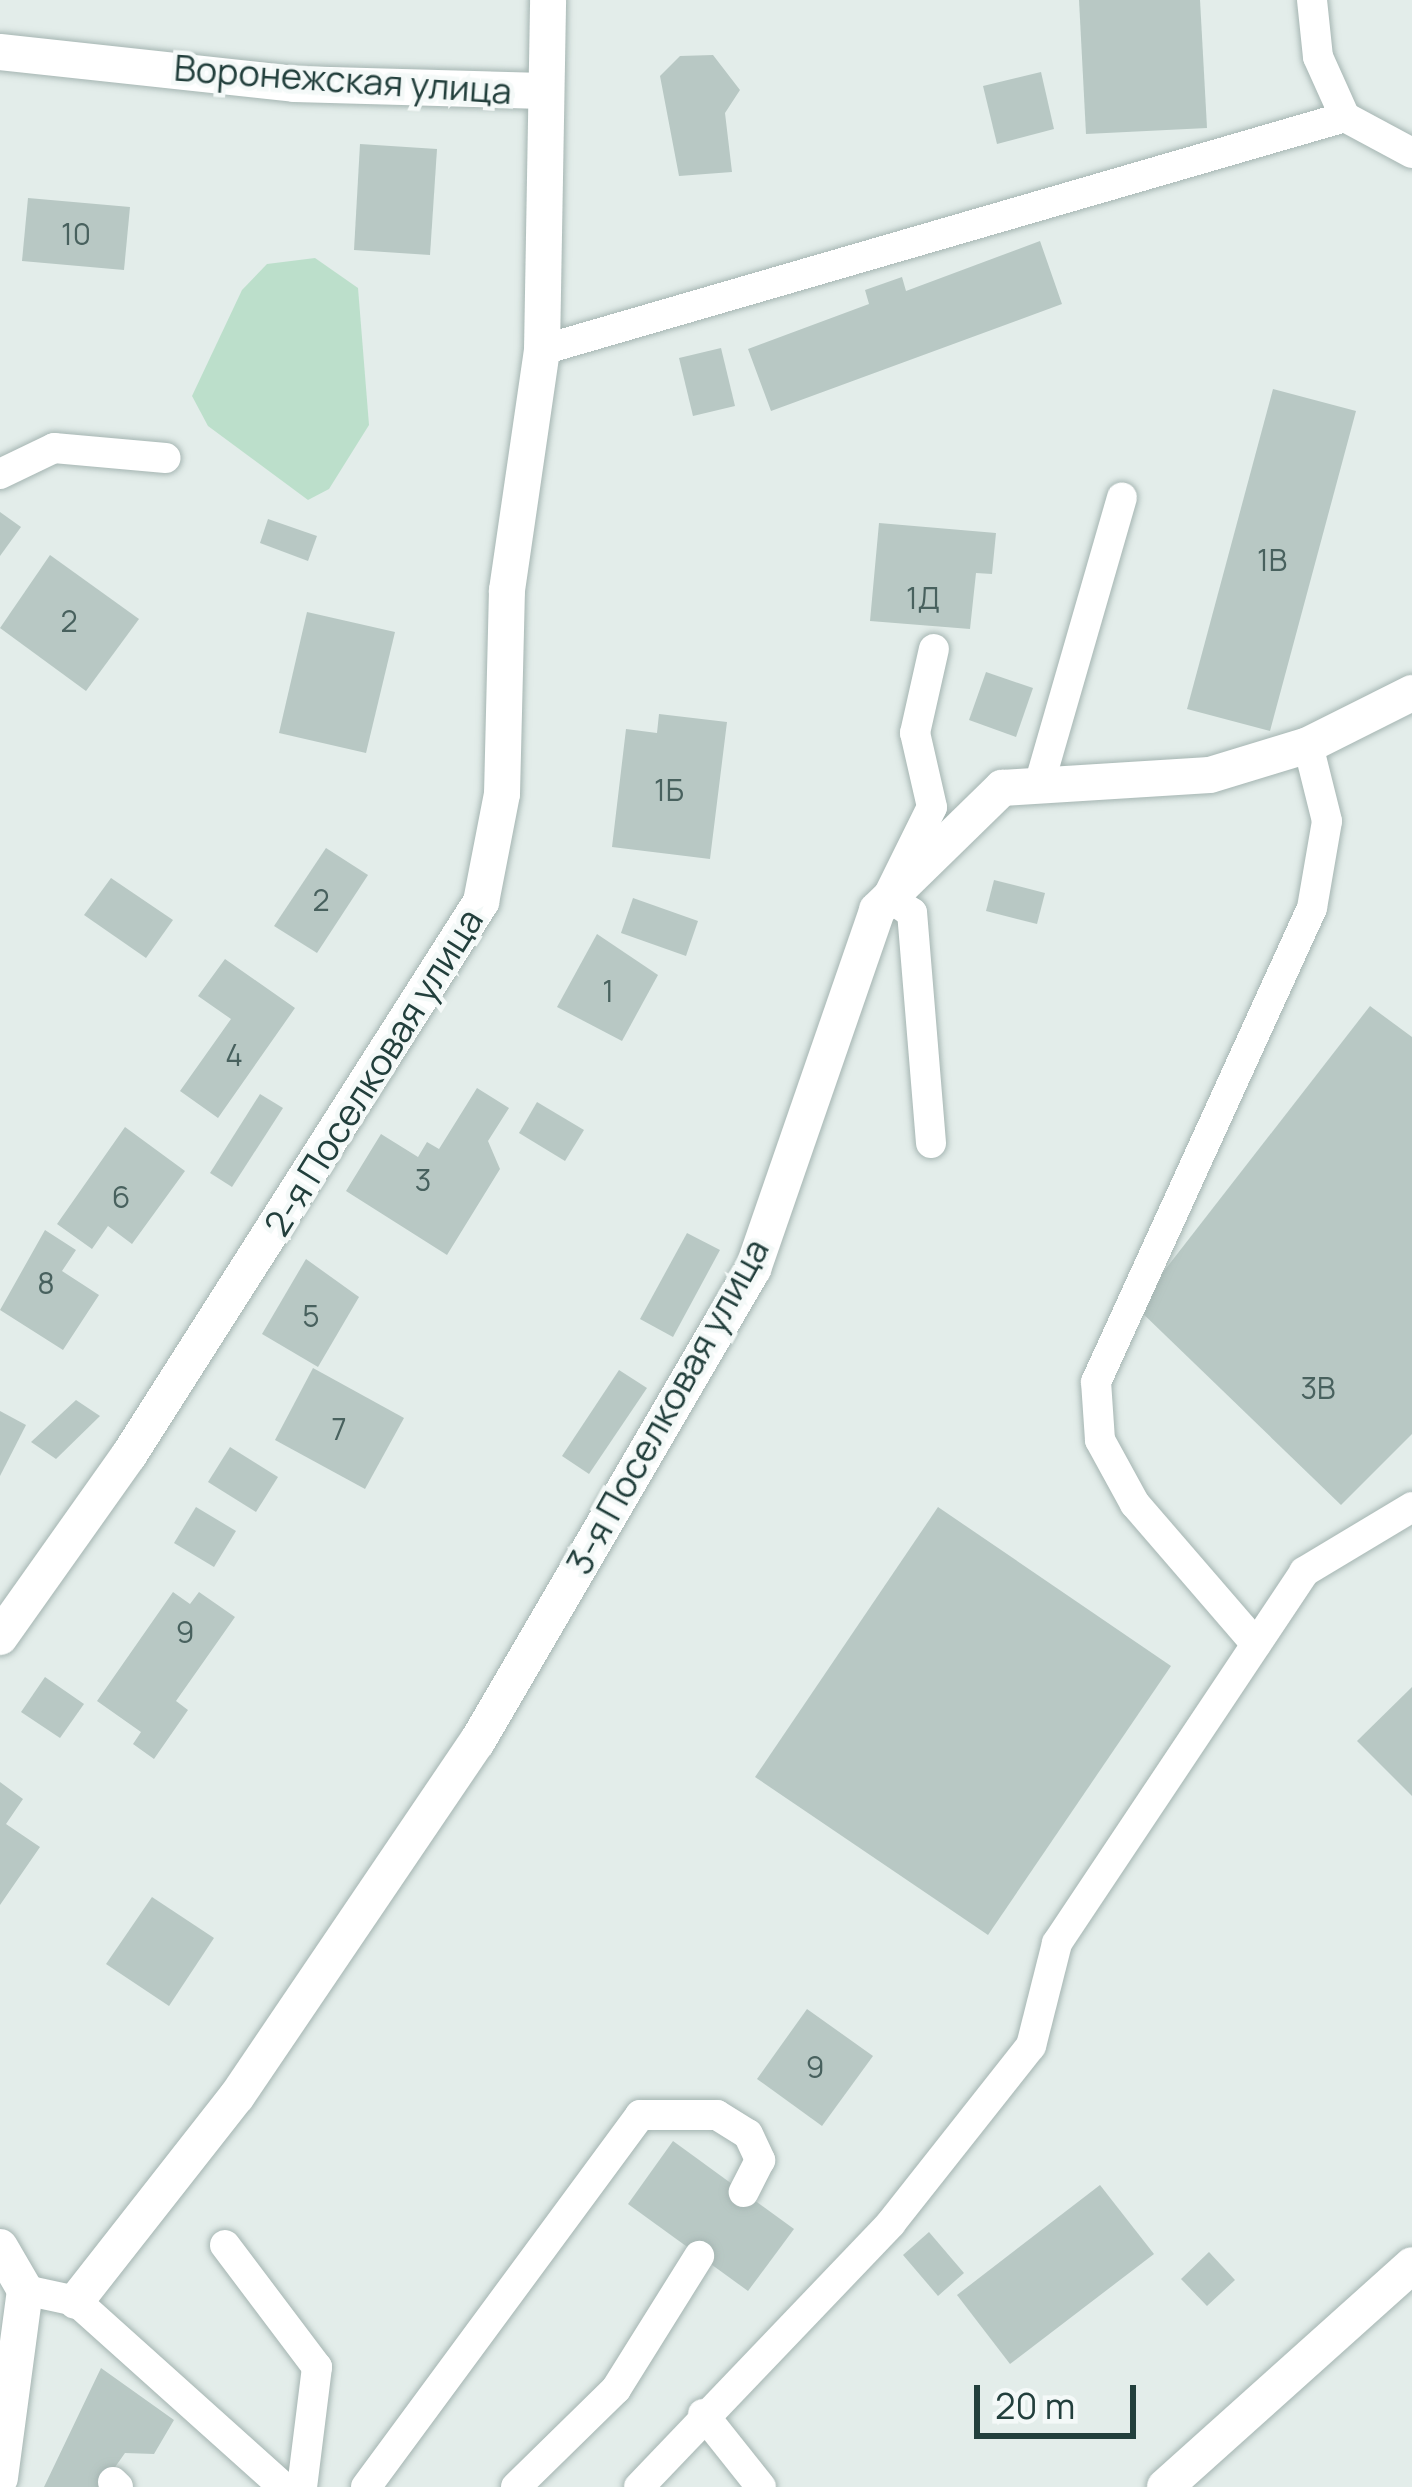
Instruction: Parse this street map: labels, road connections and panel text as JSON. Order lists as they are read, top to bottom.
{
  "streets": {
    "street": ["Воронежская улица", "2-я Поселковая улица", "3-я Поселковая улица"]
  },
  "crossings": [
    ["Воронежская улица", "2-я Поселковая улица"]
  ],
  "house_numbers": [
    "10",
    "1В",
    "1Д",
    "2",
    "1Б",
    "2",
    "1",
    "4",
    "3",
    "6",
    "8",
    "5",
    "3В",
    "7",
    "9",
    "9"
  ],
  "scale_bar": "20 m"
}
